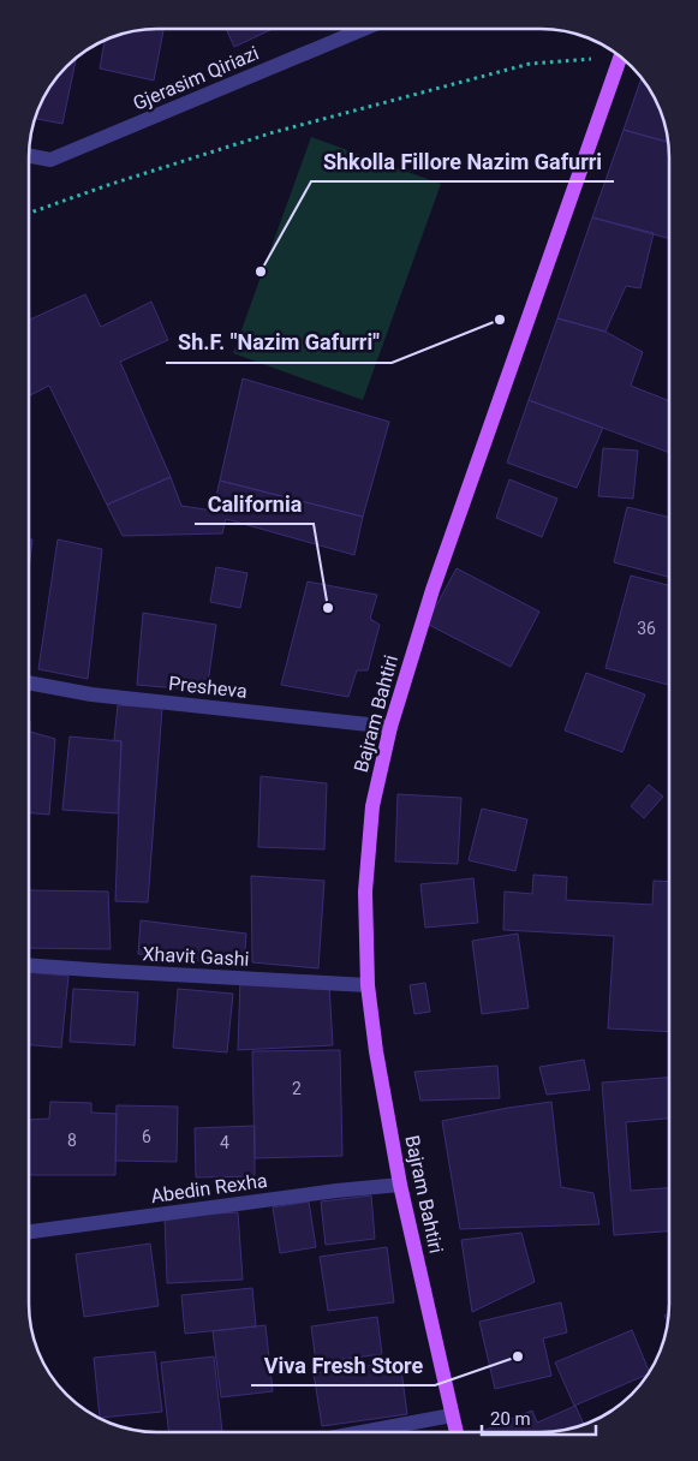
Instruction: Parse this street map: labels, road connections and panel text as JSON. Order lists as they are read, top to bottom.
{
  "streets": {
    "main road": ["Bajram Bahtiri"],
    "street": [
      "Gjerasim Qiriazi",
      "Presheva",
      "Xhavit Gashi",
      "Abedin Rexha"
    ]
  },
  "crossings": [
    ["Presheva", "Bajram Bahtiri"],
    ["Bajram Bahtiri", "Xhavit Gashi"],
    ["Bajram Bahtiri", "Abedin Rexha"]
  ],
  "places": [
    "Shkolla Fillore Nazim Gafurri",
    "Sh.F. \"Nazim Gafurri\"",
    "California",
    "Viva Fresh Store"
  ],
  "house_numbers": [
    "36",
    "2",
    "6",
    "8",
    "4"
  ],
  "scale_bar": "20 m"
}
